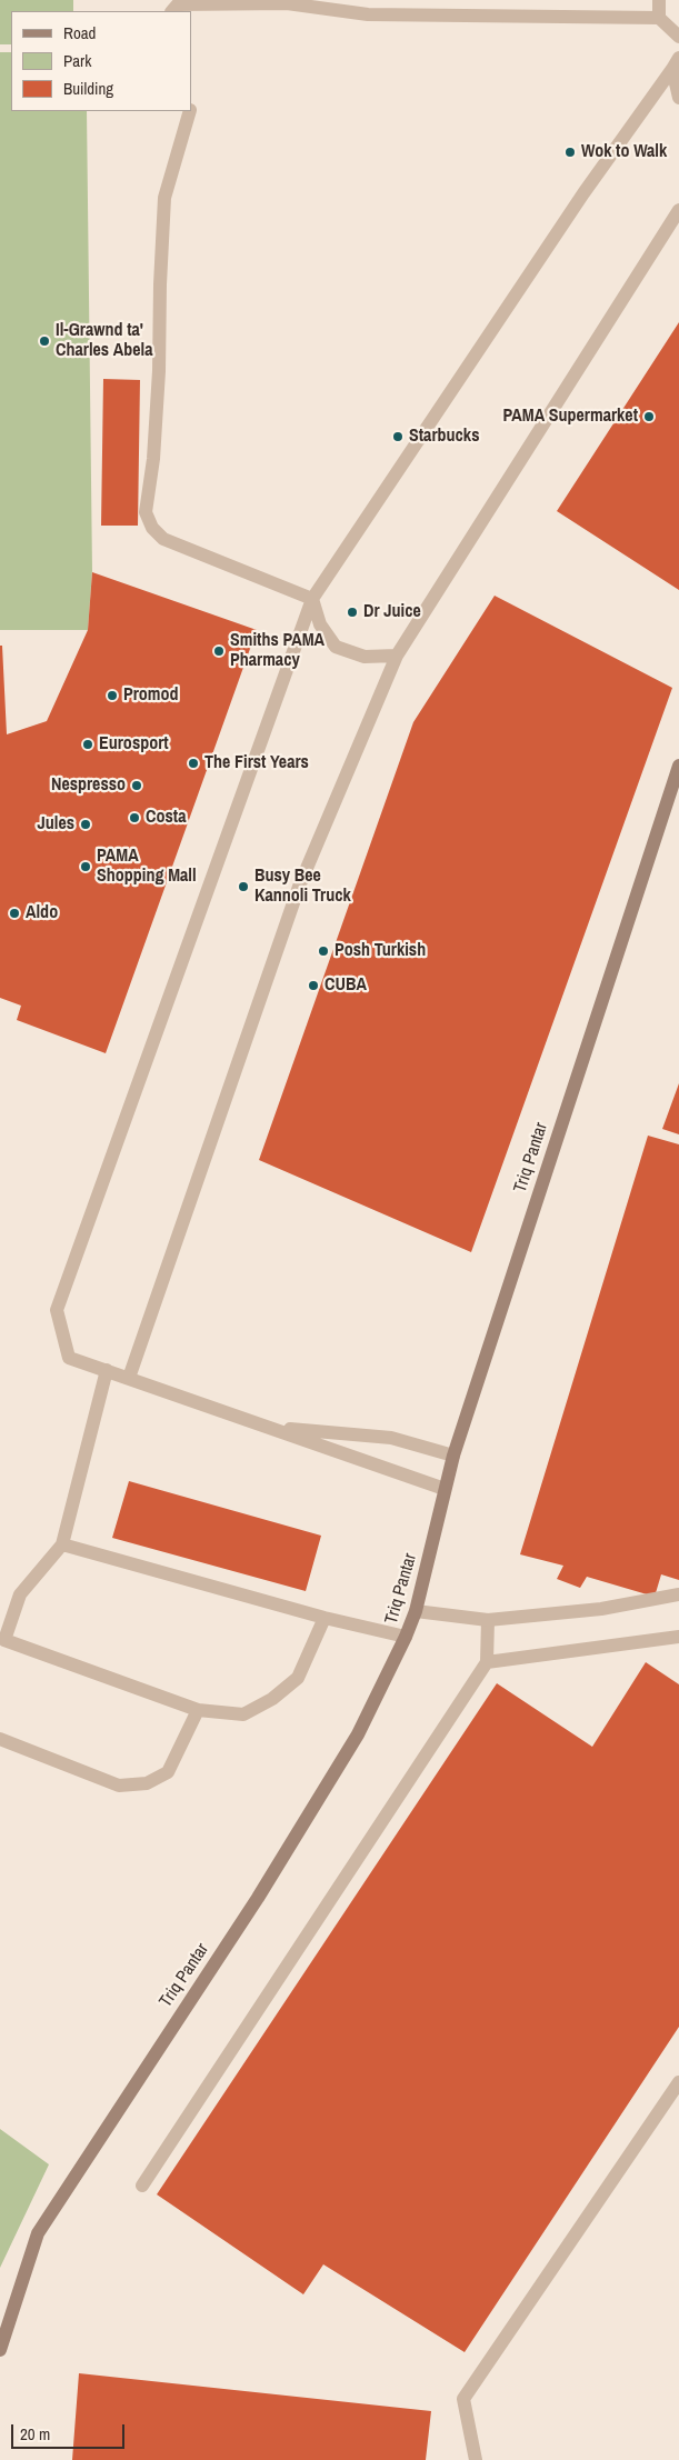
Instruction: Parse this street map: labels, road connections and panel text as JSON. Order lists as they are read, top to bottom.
{
  "streets": {
    "main road": ["Triq Pantar"]
  },
  "places": [
    "Wok to Walk",
    "Il-Grawnd ta' Charles Abela",
    "PAMA Supermarket",
    "Starbucks",
    "Dr Juice",
    "Smiths PAMA Pharmacy",
    "Promod",
    "Eurosport",
    "The First Years",
    "Nespresso",
    "Costa",
    "Jules",
    "PAMA Shopping Mall",
    "Busy Bee Kannoli Truck",
    "Aldo",
    "Posh Turkish",
    "CUBA"
  ],
  "legend": ["Road", "Park", "Building"],
  "scale_bar": "20 m"
}
